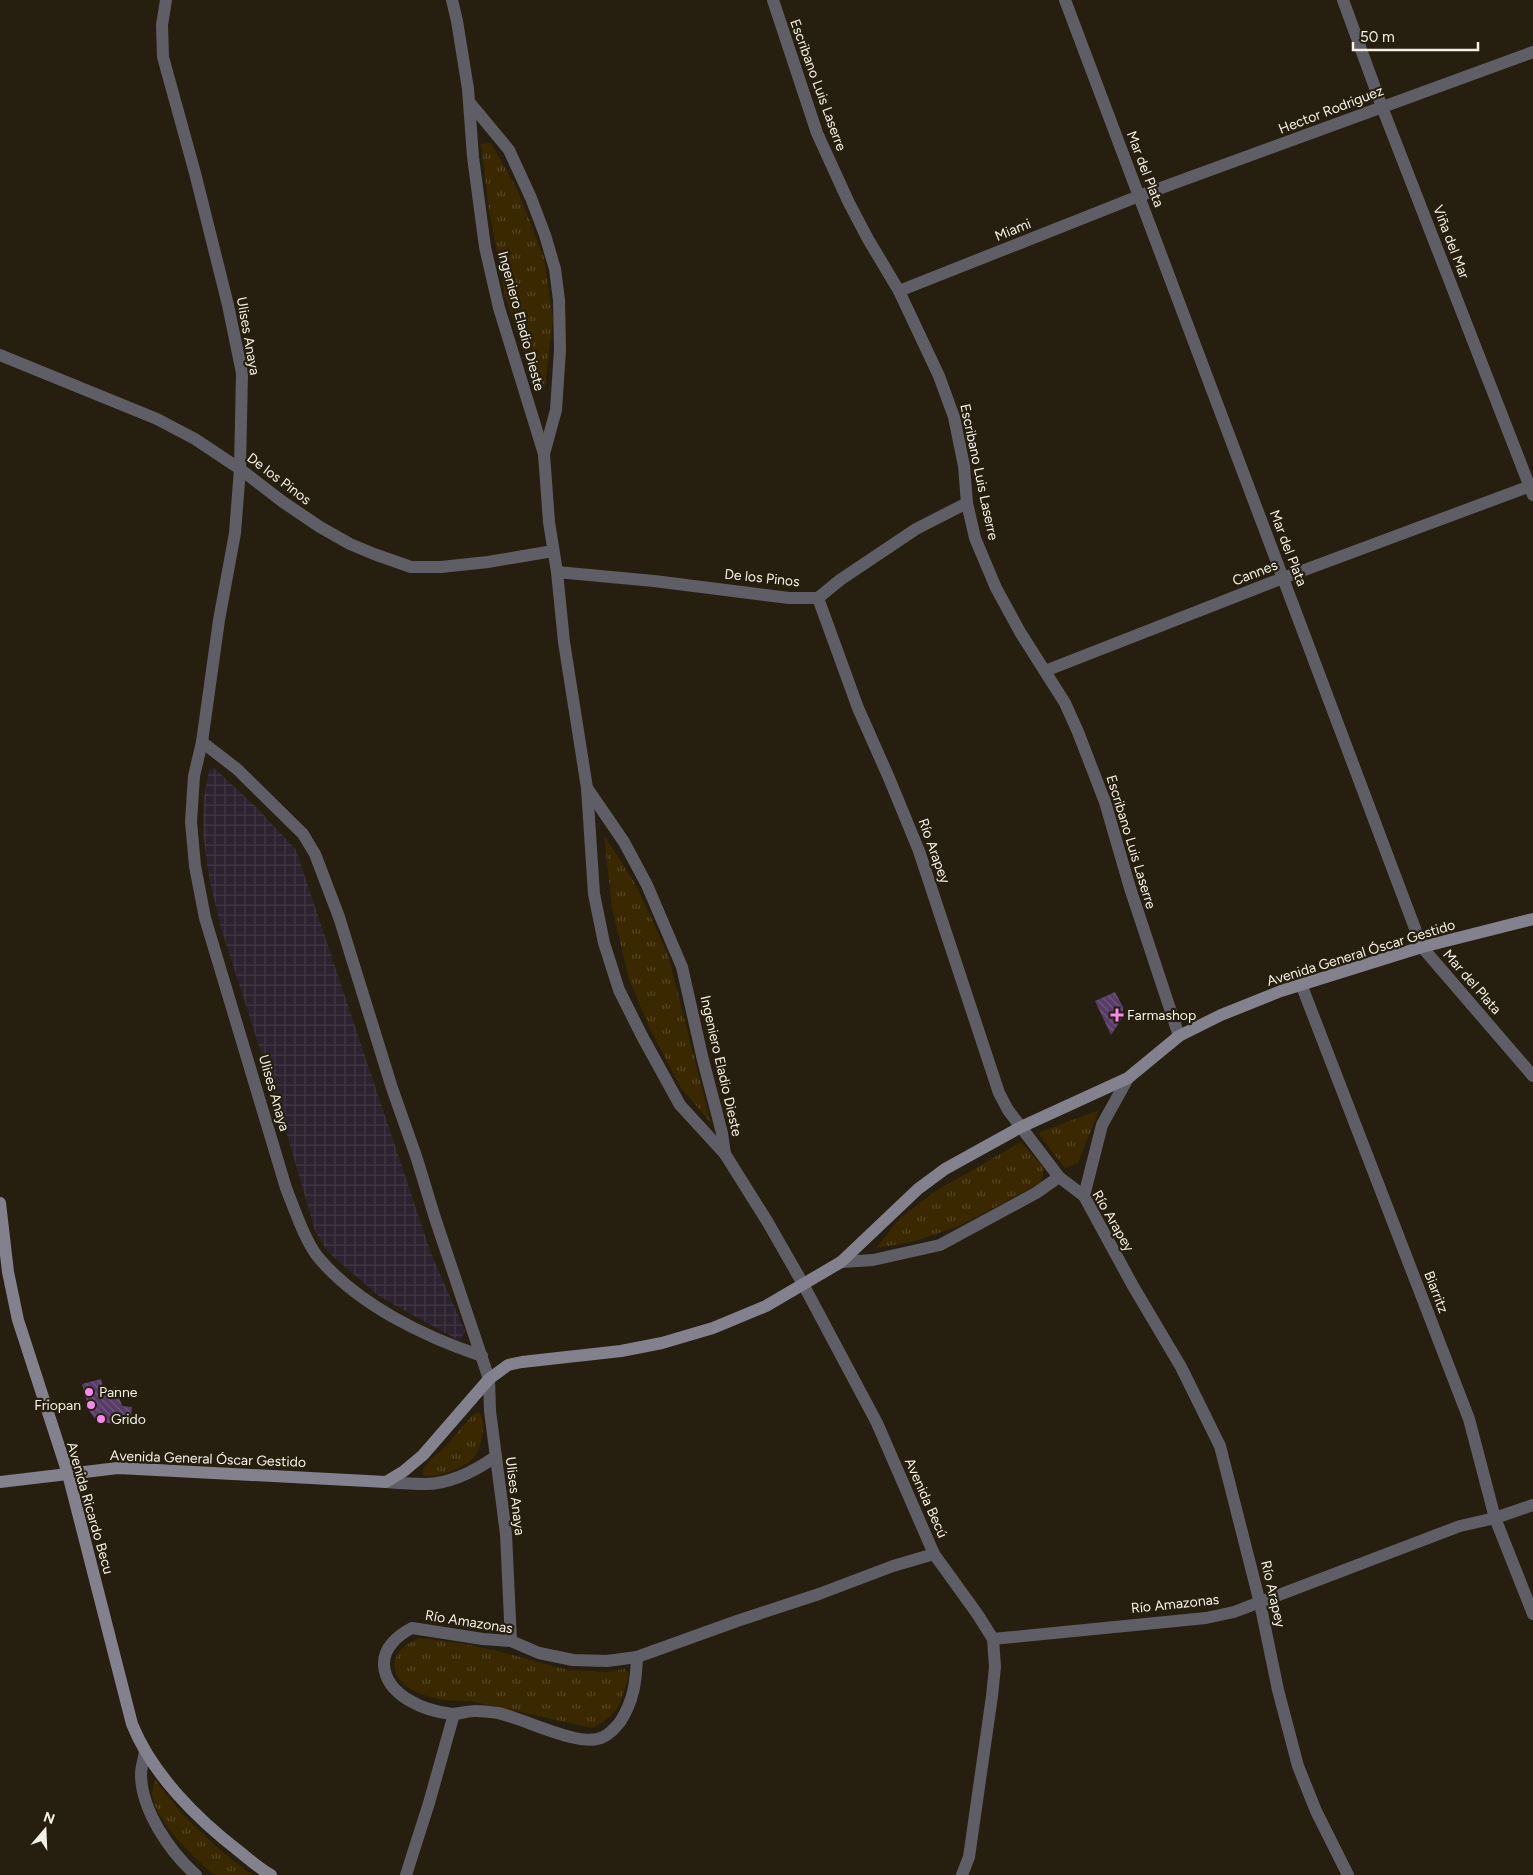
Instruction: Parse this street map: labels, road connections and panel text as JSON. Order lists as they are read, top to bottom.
{
  "streets": {
    "street": [
      "Escribano Luis Laserre",
      "Hector Rodriguez",
      "Mar del Plata",
      "Miami",
      "Viña del Mar",
      "Ingeniero Eladio Dieste",
      "Ulises Anaya",
      "De los Pinos",
      "Cannes",
      "Río Arapey",
      "Avenida General Óscar Gestido",
      "Biarritz",
      "Avenida Becú",
      "Avenida Ricardo Becu",
      "Río Amazonas"
    ]
  },
  "crossings": [
    ["Escribano Luis Laserre", "Miami"],
    ["Escribano Luis Laserre", "De los Pinos"],
    ["Escribano Luis Laserre", "Cannes"],
    ["Escribano Luis Laserre", "Avenida General Óscar Gestido"],
    ["Hector Rodriguez", "Mar del Plata"],
    ["Hector Rodriguez", "Miami"],
    ["Hector Rodriguez", "Viña del Mar"],
    ["Mar del Plata", "Miami"],
    ["Mar del Plata", "Cannes"],
    ["Mar del Plata", "Avenida General Óscar Gestido"],
    ["Viña del Mar", "Cannes"],
    ["Ingeniero Eladio Dieste", "De los Pinos"],
    ["Ingeniero Eladio Dieste", "Avenida Becú"],
    ["Ulises Anaya", "De los Pinos"],
    ["Ulises Anaya", "Avenida General Óscar Gestido"],
    ["Ulises Anaya", "Río Amazonas"],
    ["De los Pinos", "Río Arapey"],
    ["Río Arapey", "Avenida General Óscar Gestido"],
    ["Río Arapey", "Río Amazonas"],
    ["Avenida General Óscar Gestido", "Biarritz"],
    ["Avenida General Óscar Gestido", "Avenida Becú"],
    ["Avenida General Óscar Gestido", "Avenida Ricardo Becu"],
    ["Biarritz", "Río Amazonas"],
    ["Avenida Becú", "Río Amazonas"]
  ],
  "places": {
    "health": ["Farmashop"],
    "other": ["Panne", "Friopan", "Grido"]
  },
  "scale_bar": "50 m",
  "north": "top"
}
